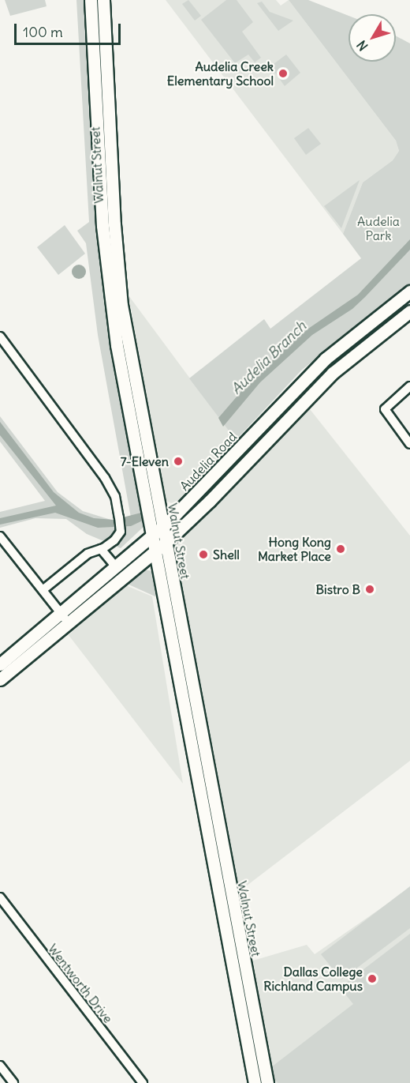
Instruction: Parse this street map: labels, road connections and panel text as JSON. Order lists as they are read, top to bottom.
{
  "streets": {
    "main road": ["Walnut Street", "Audelia Road"],
    "street": ["Wentworth Drive"]
  },
  "crossings": [
    ["Walnut Street", "Audelia Road"]
  ],
  "water": ["Audelia Branch"],
  "parks": ["Audelia Park"],
  "places": [
    "Audelia Creek Elementary School",
    "7-Eleven",
    "Hong Kong Market Place",
    "Shell",
    "Bistro B",
    "Dallas College Richland Campus"
  ],
  "scale_bar": "100 m",
  "north": "bottom left"
}
